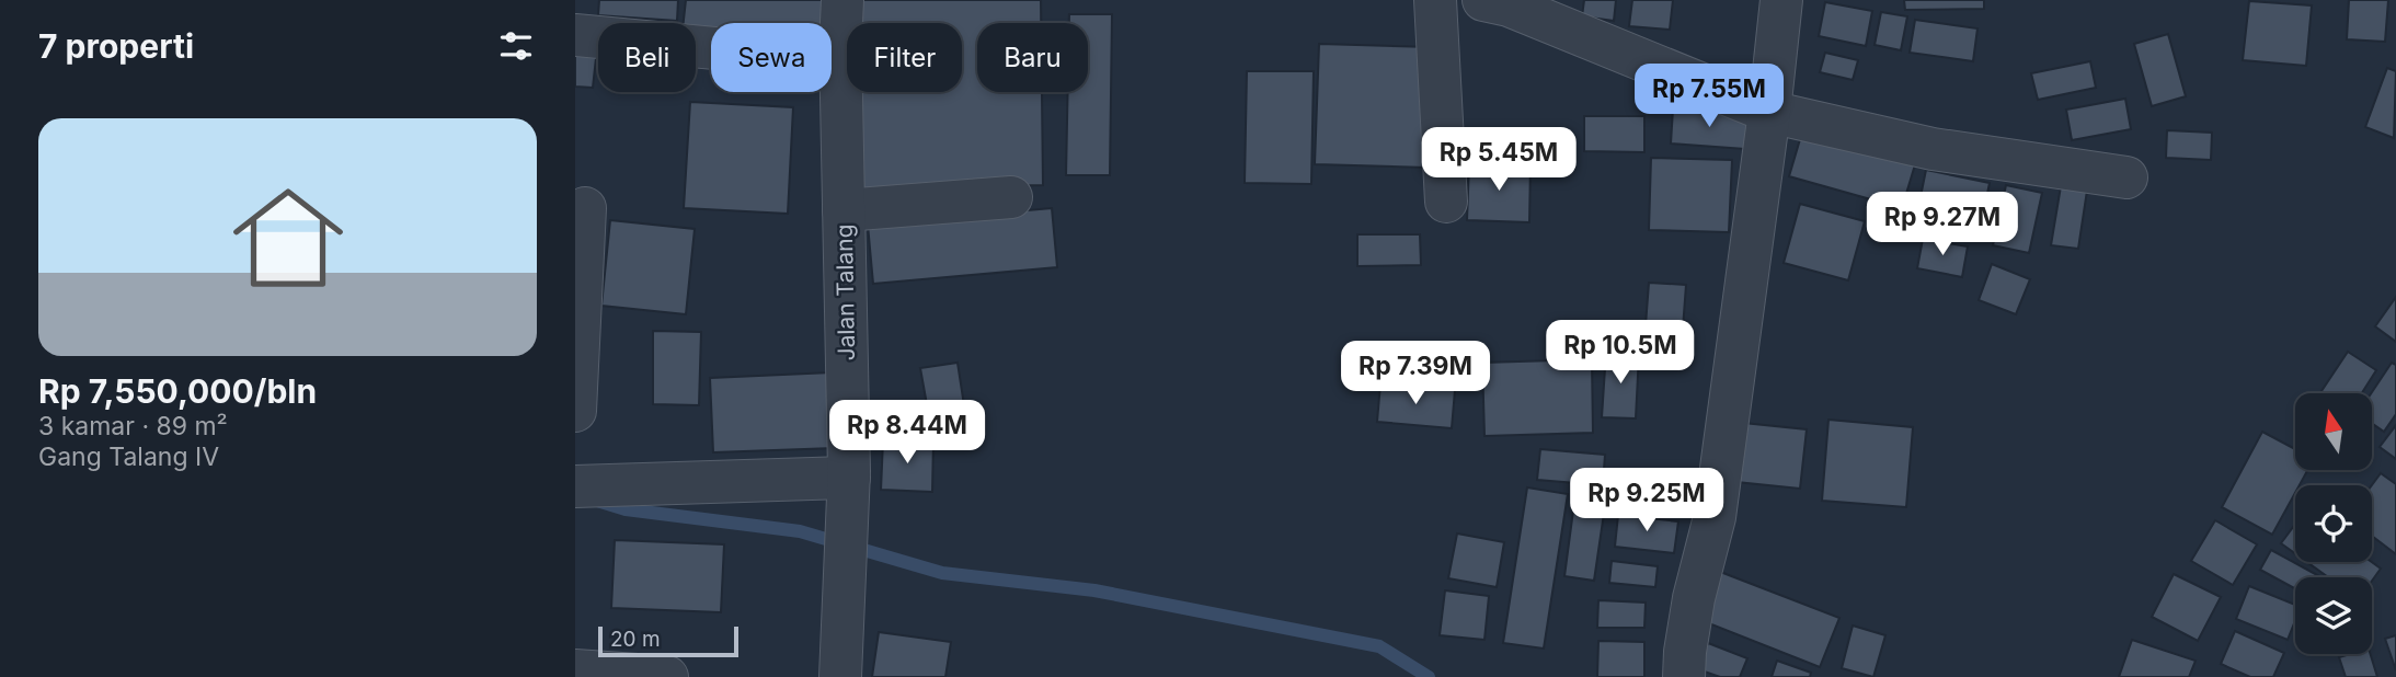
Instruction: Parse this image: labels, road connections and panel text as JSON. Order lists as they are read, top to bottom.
{
  "streets": {
    "street": ["Jalan Talang"]
  },
  "scale_bar": "20 m",
  "north": "top",
  "page": {
    "heading": "7 properti",
    "chip": [
      "Beli",
      "Sewa",
      "Filter",
      "Baru"
    ],
    "price": [
      "Rp 7.55M",
      "Rp 5.45M",
      "Rp 9.27M",
      "Rp 10.5M",
      "Rp 7.39M",
      "Rp 8.44M",
      "Rp 9.25M"
    ],
    "list": [
      {
        "name": "Rp 7,550,000/bln",
        "note": "3 kamar · 89 m² · Gang Talang IV"
      }
    ],
    "scale": "20 m"
  }
}
